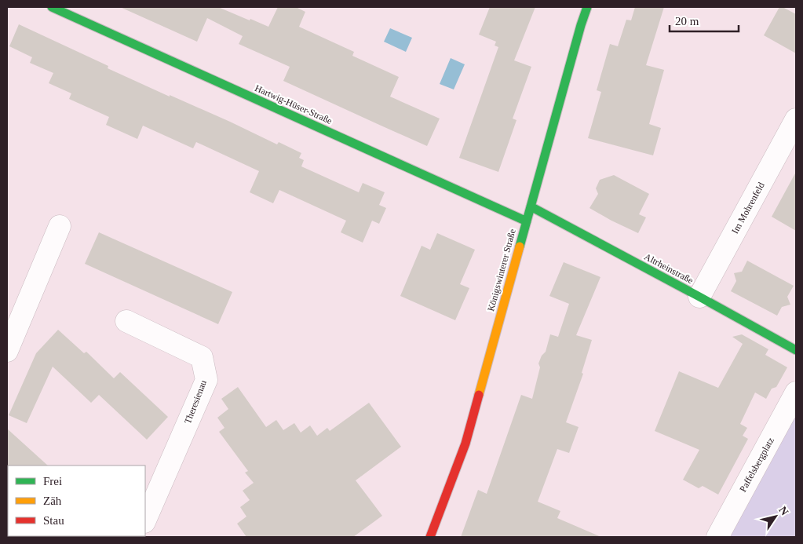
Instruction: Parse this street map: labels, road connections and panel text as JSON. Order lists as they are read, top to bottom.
{
  "streets": {
    "street": [
      "Hartwig-Hüser-Straße",
      "Im Mohrenfeld",
      "Altrheinstraße",
      "Königswinterer Straße",
      "Theresienau",
      "Paffelsbergplatz"
    ]
  },
  "crossings": [
    ["Hartwig-Hüser-Straße", "Königswinterer Straße"],
    ["Im Mohrenfeld", "Altrheinstraße"],
    ["Altrheinstraße", "Königswinterer Straße"]
  ],
  "legend": ["Frei", "Zäh", "Stau"],
  "scale_bar": "20 m",
  "north": "top right"
}
